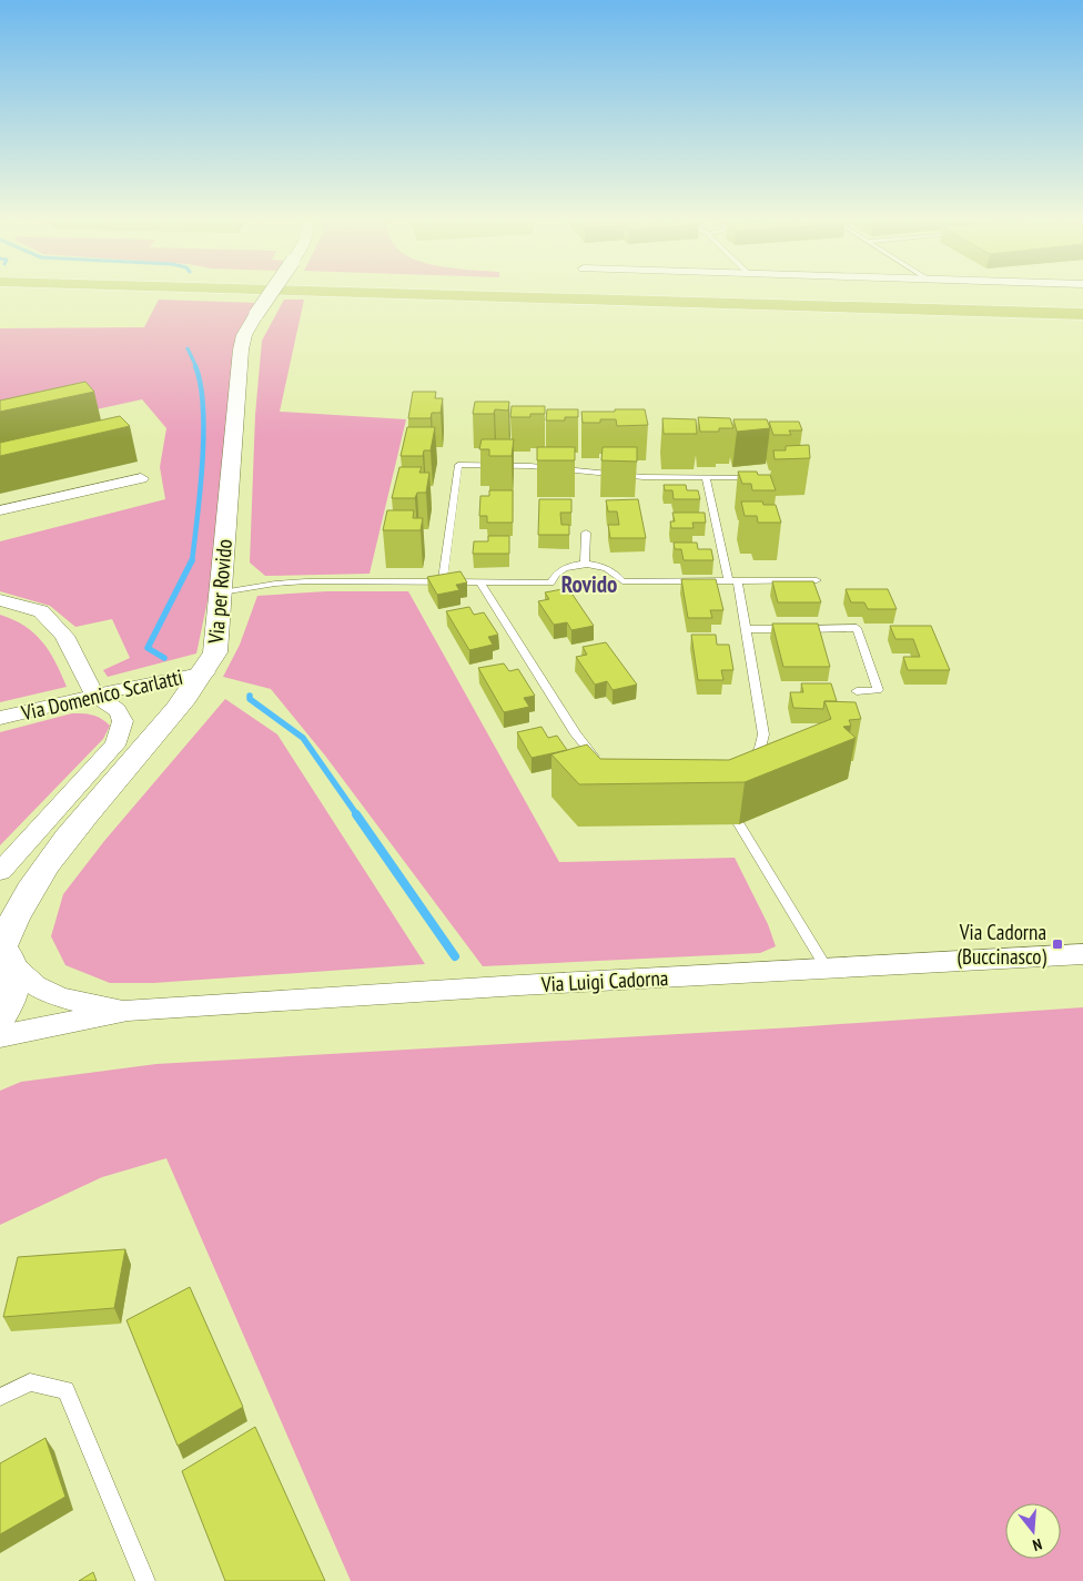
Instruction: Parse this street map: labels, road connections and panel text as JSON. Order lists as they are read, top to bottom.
{
  "streets": {
    "street": ["Via per Rovido", "Via Domenico Scarlatti", "Via Luigi Cadorna"]
  },
  "crossings": [
    ["Via per Rovido", "Via Domenico Scarlatti"],
    ["Via per Rovido", "Via Luigi Cadorna"]
  ],
  "districts": ["Rovido"],
  "places": {
    "transit": ["Via Cadorna (Buccinasco)"]
  },
  "north": "bottom"
}
